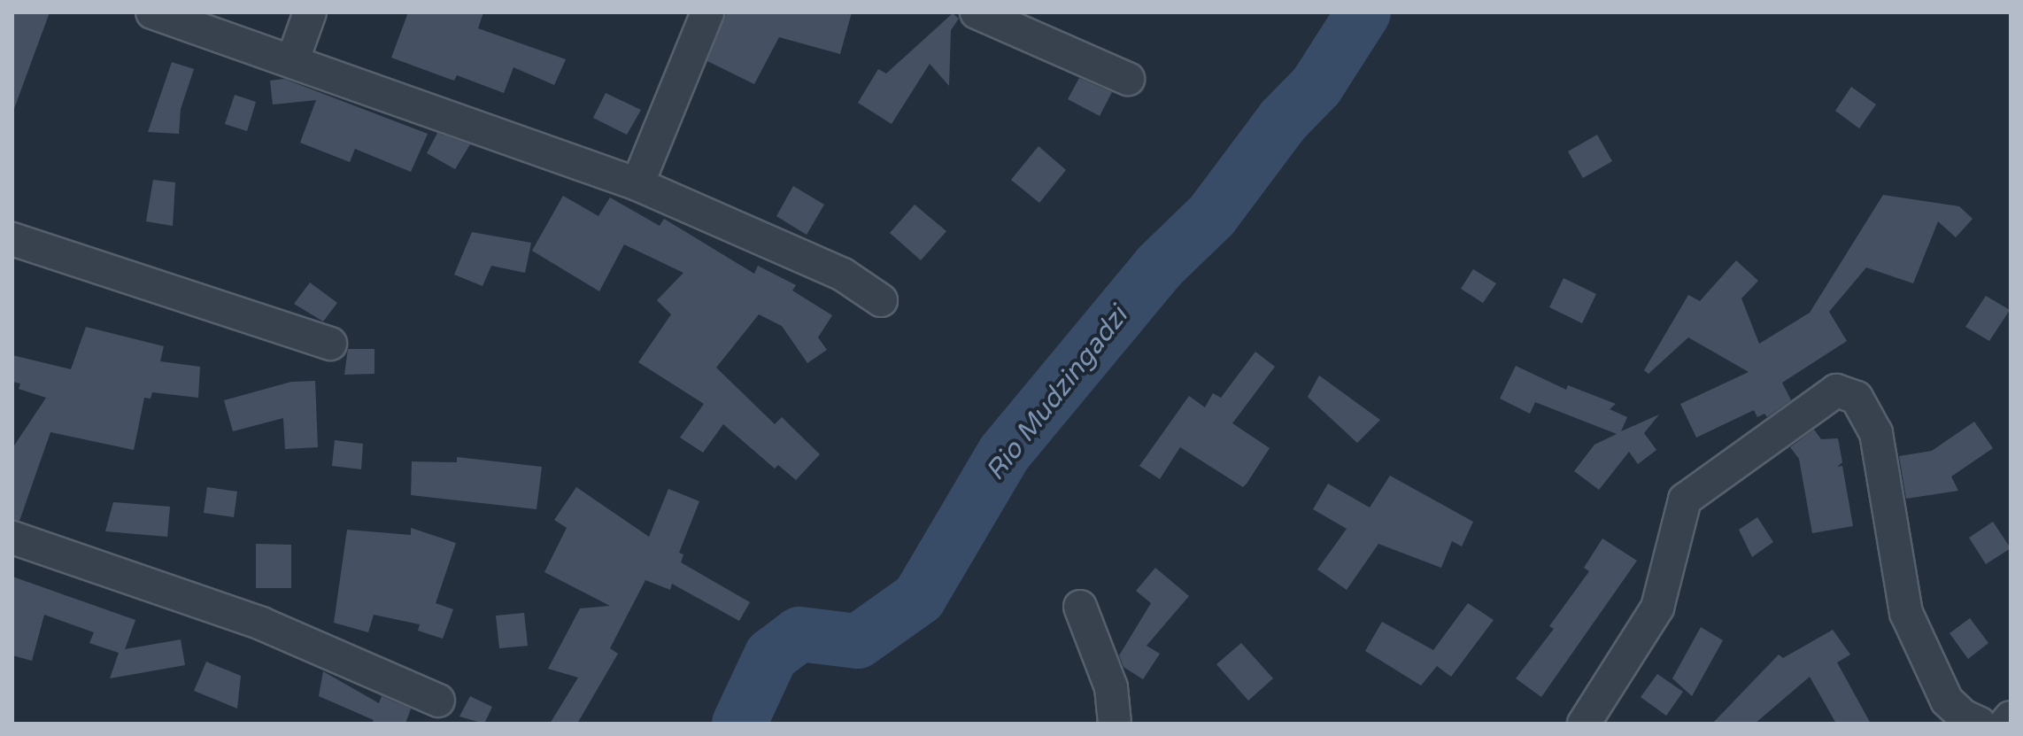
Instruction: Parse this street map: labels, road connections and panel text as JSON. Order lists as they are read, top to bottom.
{
  "water": ["Rio Mudzingadzi"]
}
